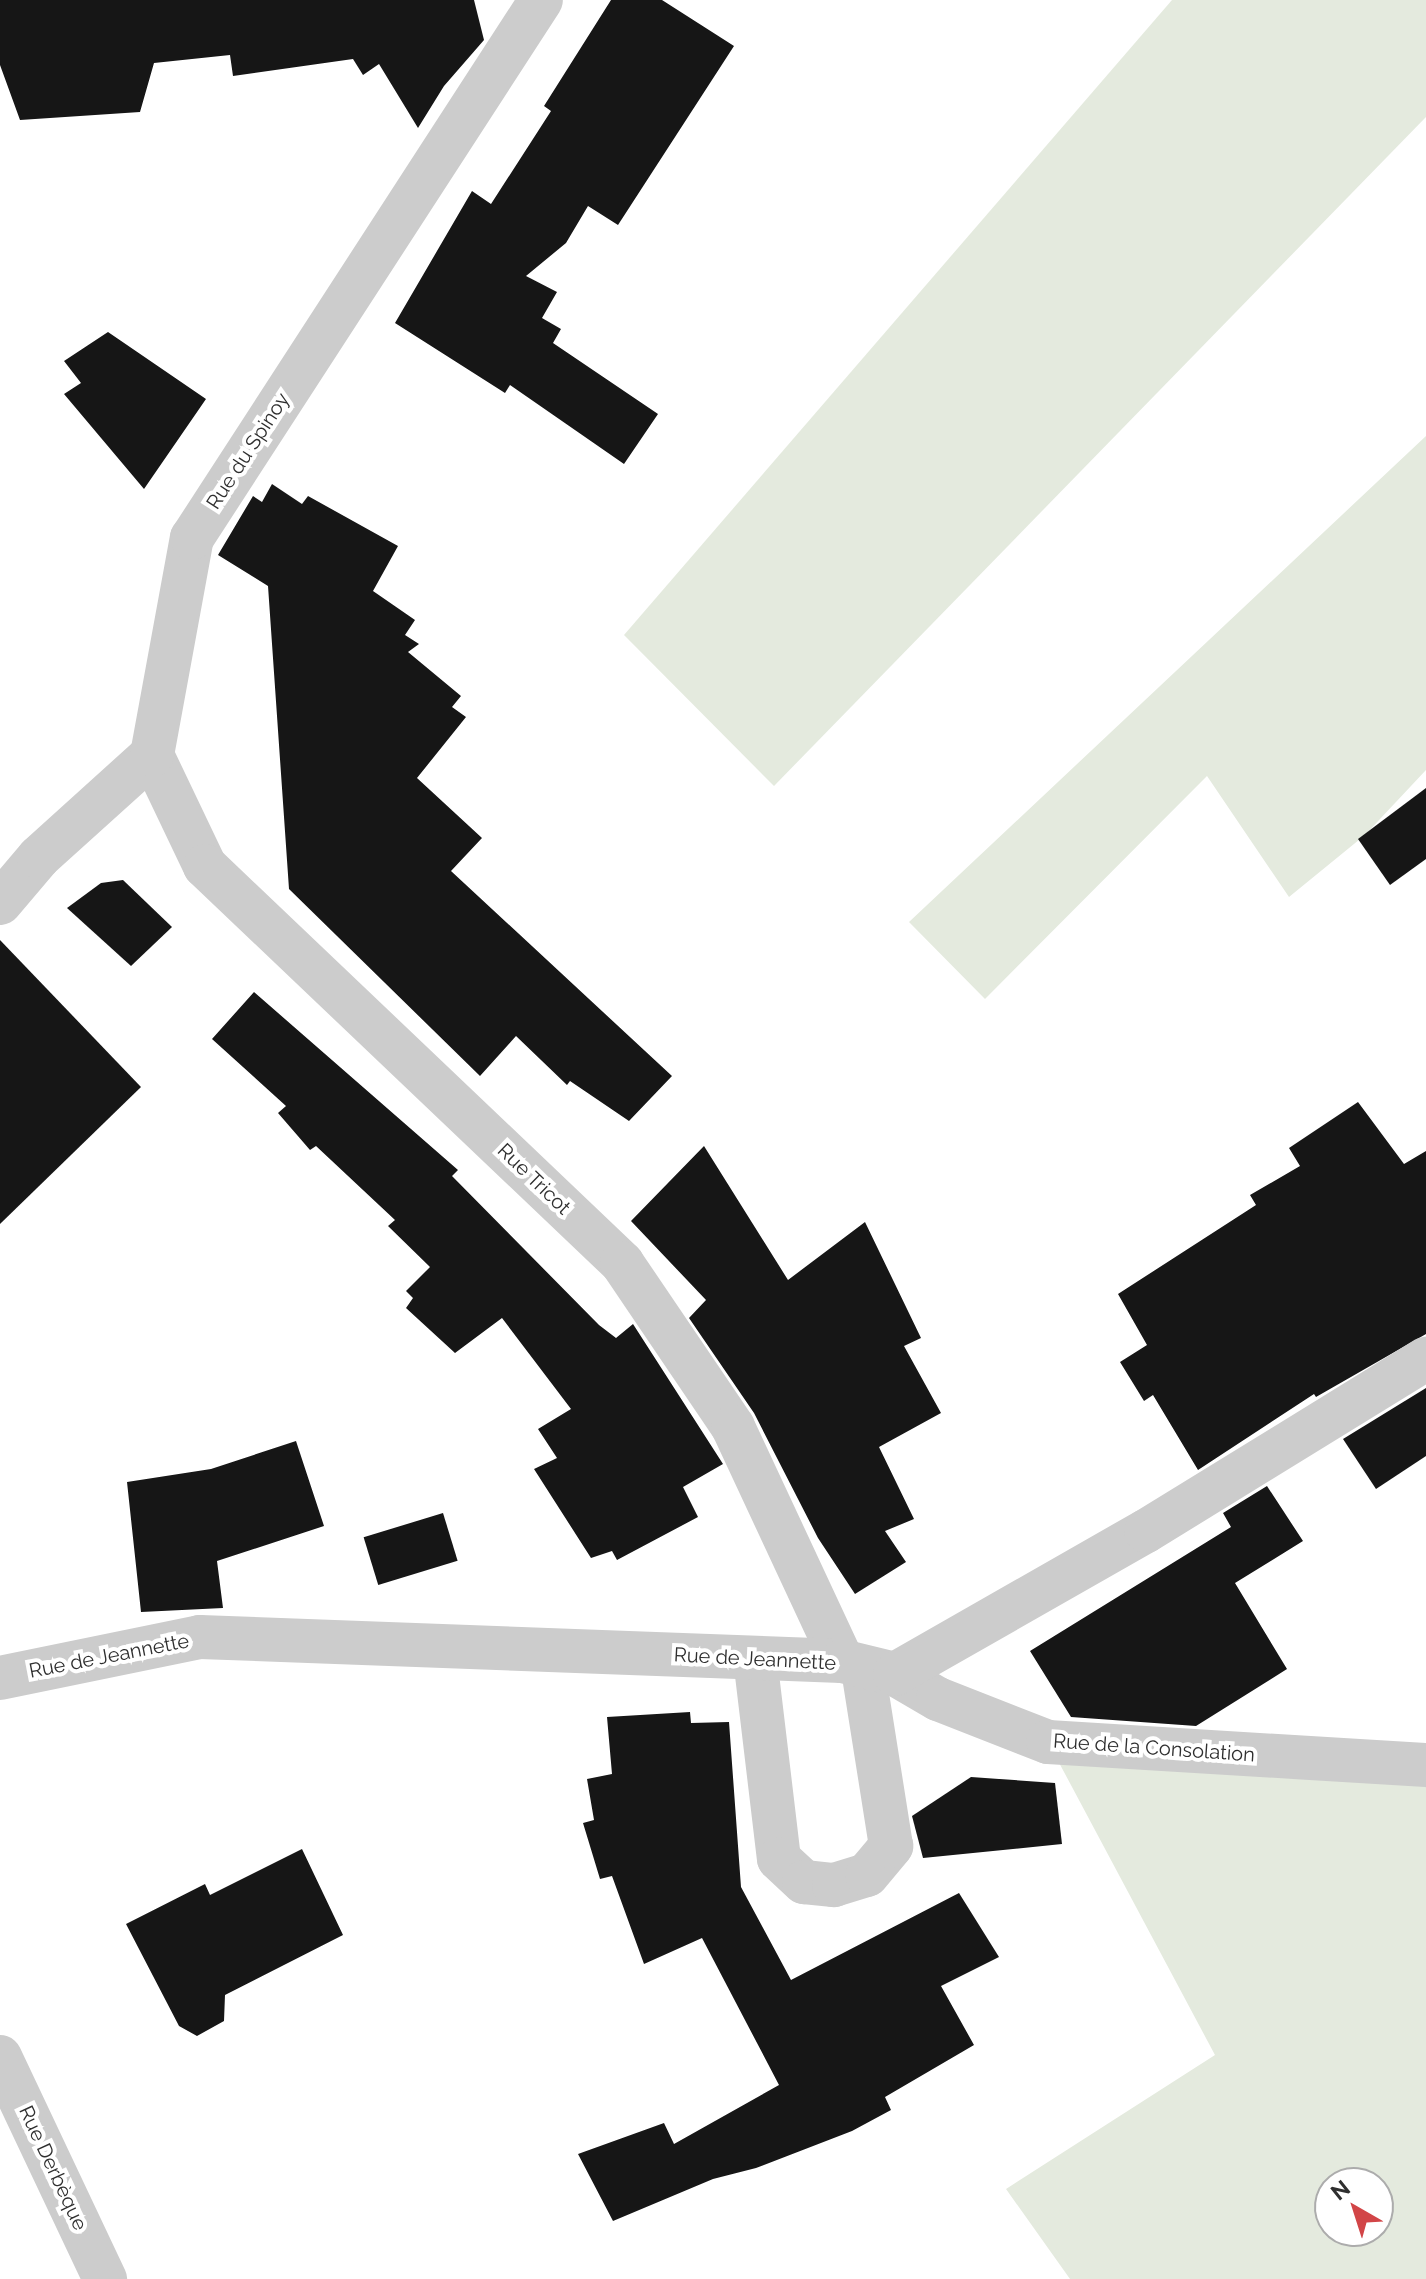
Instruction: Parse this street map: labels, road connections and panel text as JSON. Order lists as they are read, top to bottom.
{
  "streets": {
    "street": [
      "Rue du Spinoy",
      "Rue Tricot",
      "Rue de Jeannette",
      "Rue de la Consolation",
      "Rue Derbèque"
    ]
  },
  "crossings": [
    ["Rue du Spinoy", "Rue Tricot"],
    ["Rue Tricot", "Rue de Jeannette"],
    ["Rue Tricot", "Rue de la Consolation"],
    ["Rue de Jeannette", "Rue de la Consolation"]
  ],
  "north": "top left"
}
